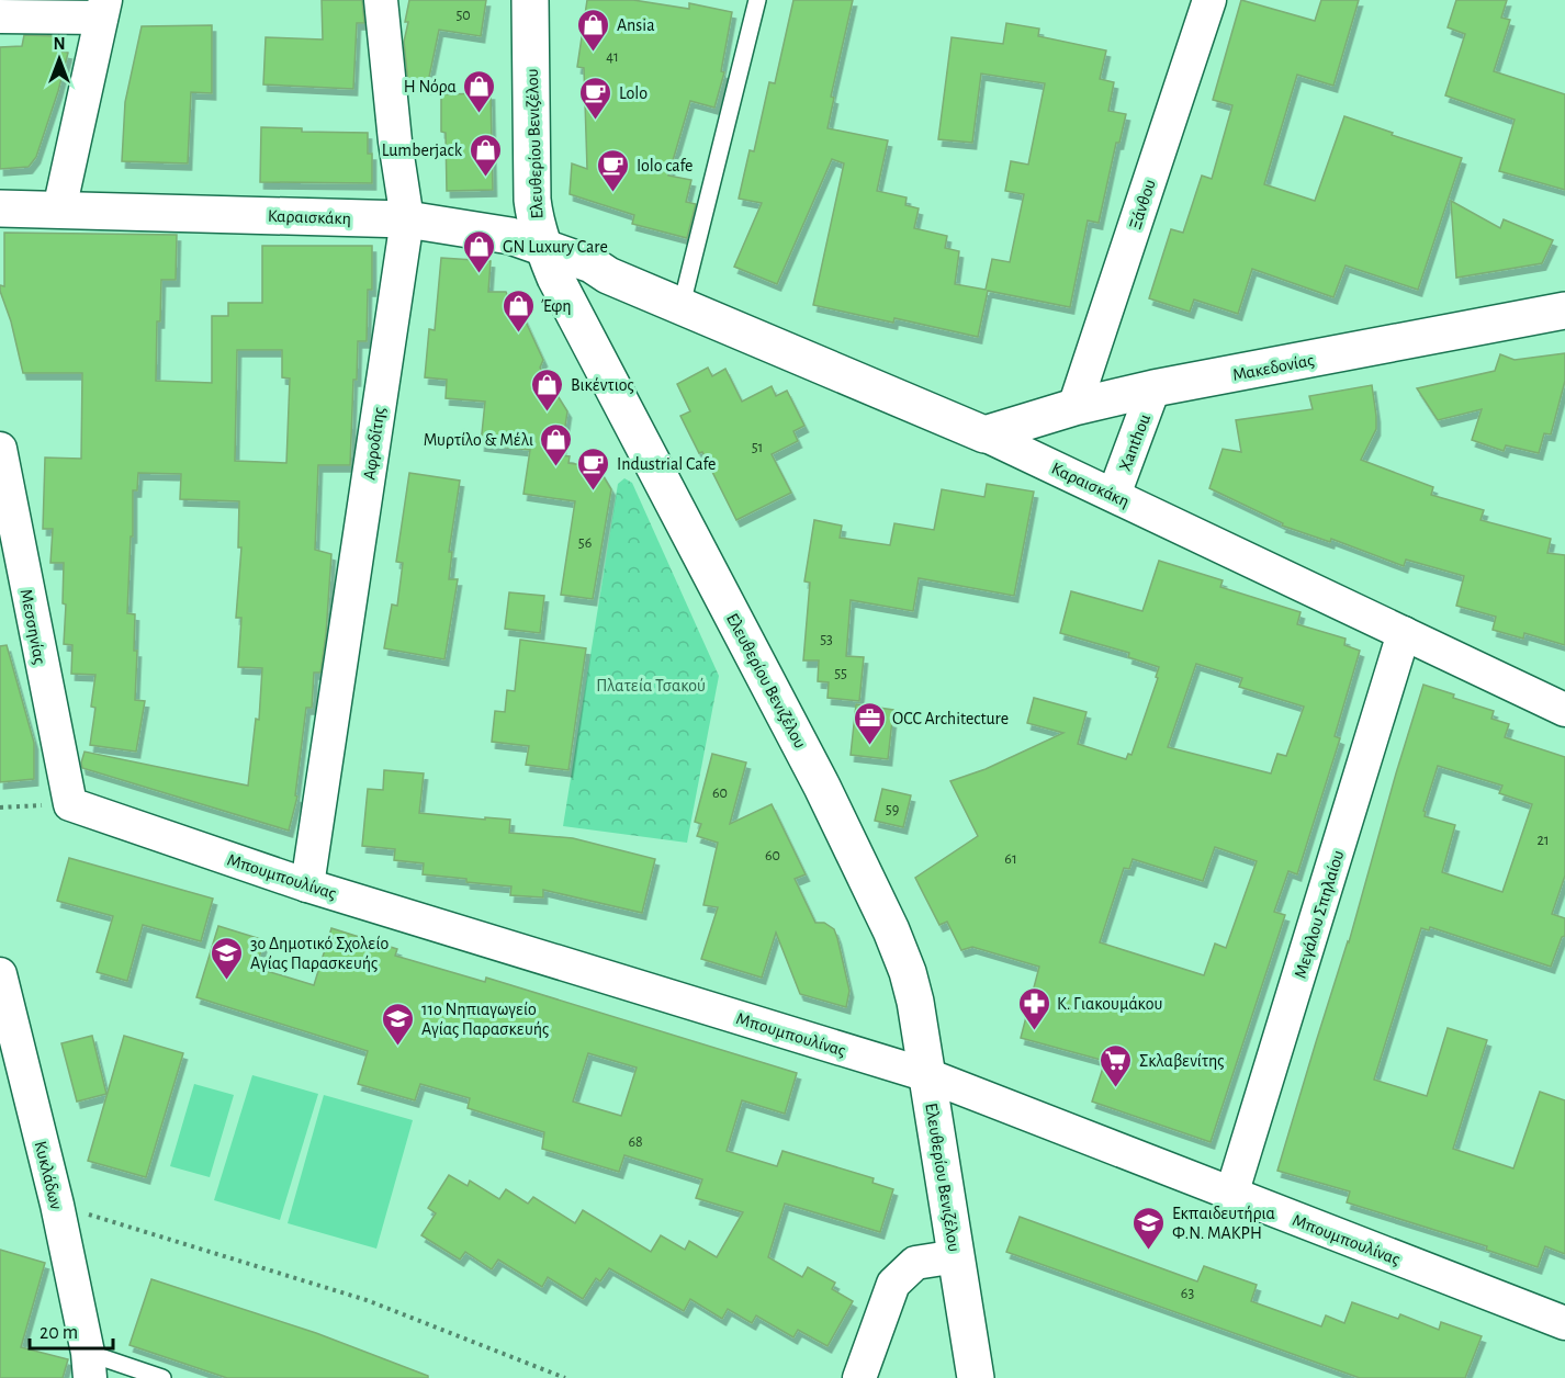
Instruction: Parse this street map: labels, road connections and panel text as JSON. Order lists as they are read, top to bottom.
{
  "streets": {
    "street": [
      "Ελευθερίου Βενιζέλου",
      "Ξάνθου",
      "Καραισκάκη",
      "Μακεδονίας",
      "Xanthou",
      "Αφροδίτης",
      "Μεσσηνίας",
      "Μπουμπουλίνας",
      "Μεγάλου Σπηλαίου",
      "Κυκλάδων"
    ]
  },
  "crossings": [
    ["Ελευθερίου Βενιζέλου", "Καραισκάκη"],
    ["Ελευθερίου Βενιζέλου", "Μπουμπουλίνας"],
    ["Ξάνθου", "Μακεδονίας"],
    ["Καραισκάκη", "Μακεδονίας"],
    ["Καραισκάκη", "Xanthou"],
    ["Καραισκάκη", "Αφροδίτης"],
    ["Καραισκάκη", "Μεγάλου Σπηλαίου"],
    ["Μακεδονίας", "Xanthou"],
    ["Αφροδίτης", "Μπουμπουλίνας"],
    ["Μεσσηνίας", "Μπουμπουλίνας"],
    ["Μπουμπουλίνας", "Μεγάλου Σπηλαίου"]
  ],
  "parks": ["Πλατεία Τσακού"],
  "places": {
    "shop": [
      "Ansia",
      "Η Νόρα",
      "Lumberjack",
      "GN Luxury Care",
      "Έφη",
      "Βικέντιος",
      "Μυρτίλο & Μέλι"
    ],
    "cafe": ["Lolo", "Iolo cafe", "Industrial Cafe"],
    "office": ["OCC Architecture"],
    "school or university": ["3ο Δημοτικό Σχολείο Αγίας Παρασκευής", "11ο Νηπιαγωγείο Αγίας Παρασκευής", "Εκπαιδευτήρια Φ.Ν. ΜΑΚΡΗ"],
    "pharmacy": ["Κ. Γιακουμάκου"],
    "supermarket": ["Σκλαβενίτης"]
  },
  "house_numbers": [
    "50",
    "41",
    "51",
    "56",
    "53",
    "55",
    "60",
    "59",
    "21",
    "60",
    "61",
    "68",
    "63"
  ],
  "scale_bar": "20 m",
  "north": "top"
}
